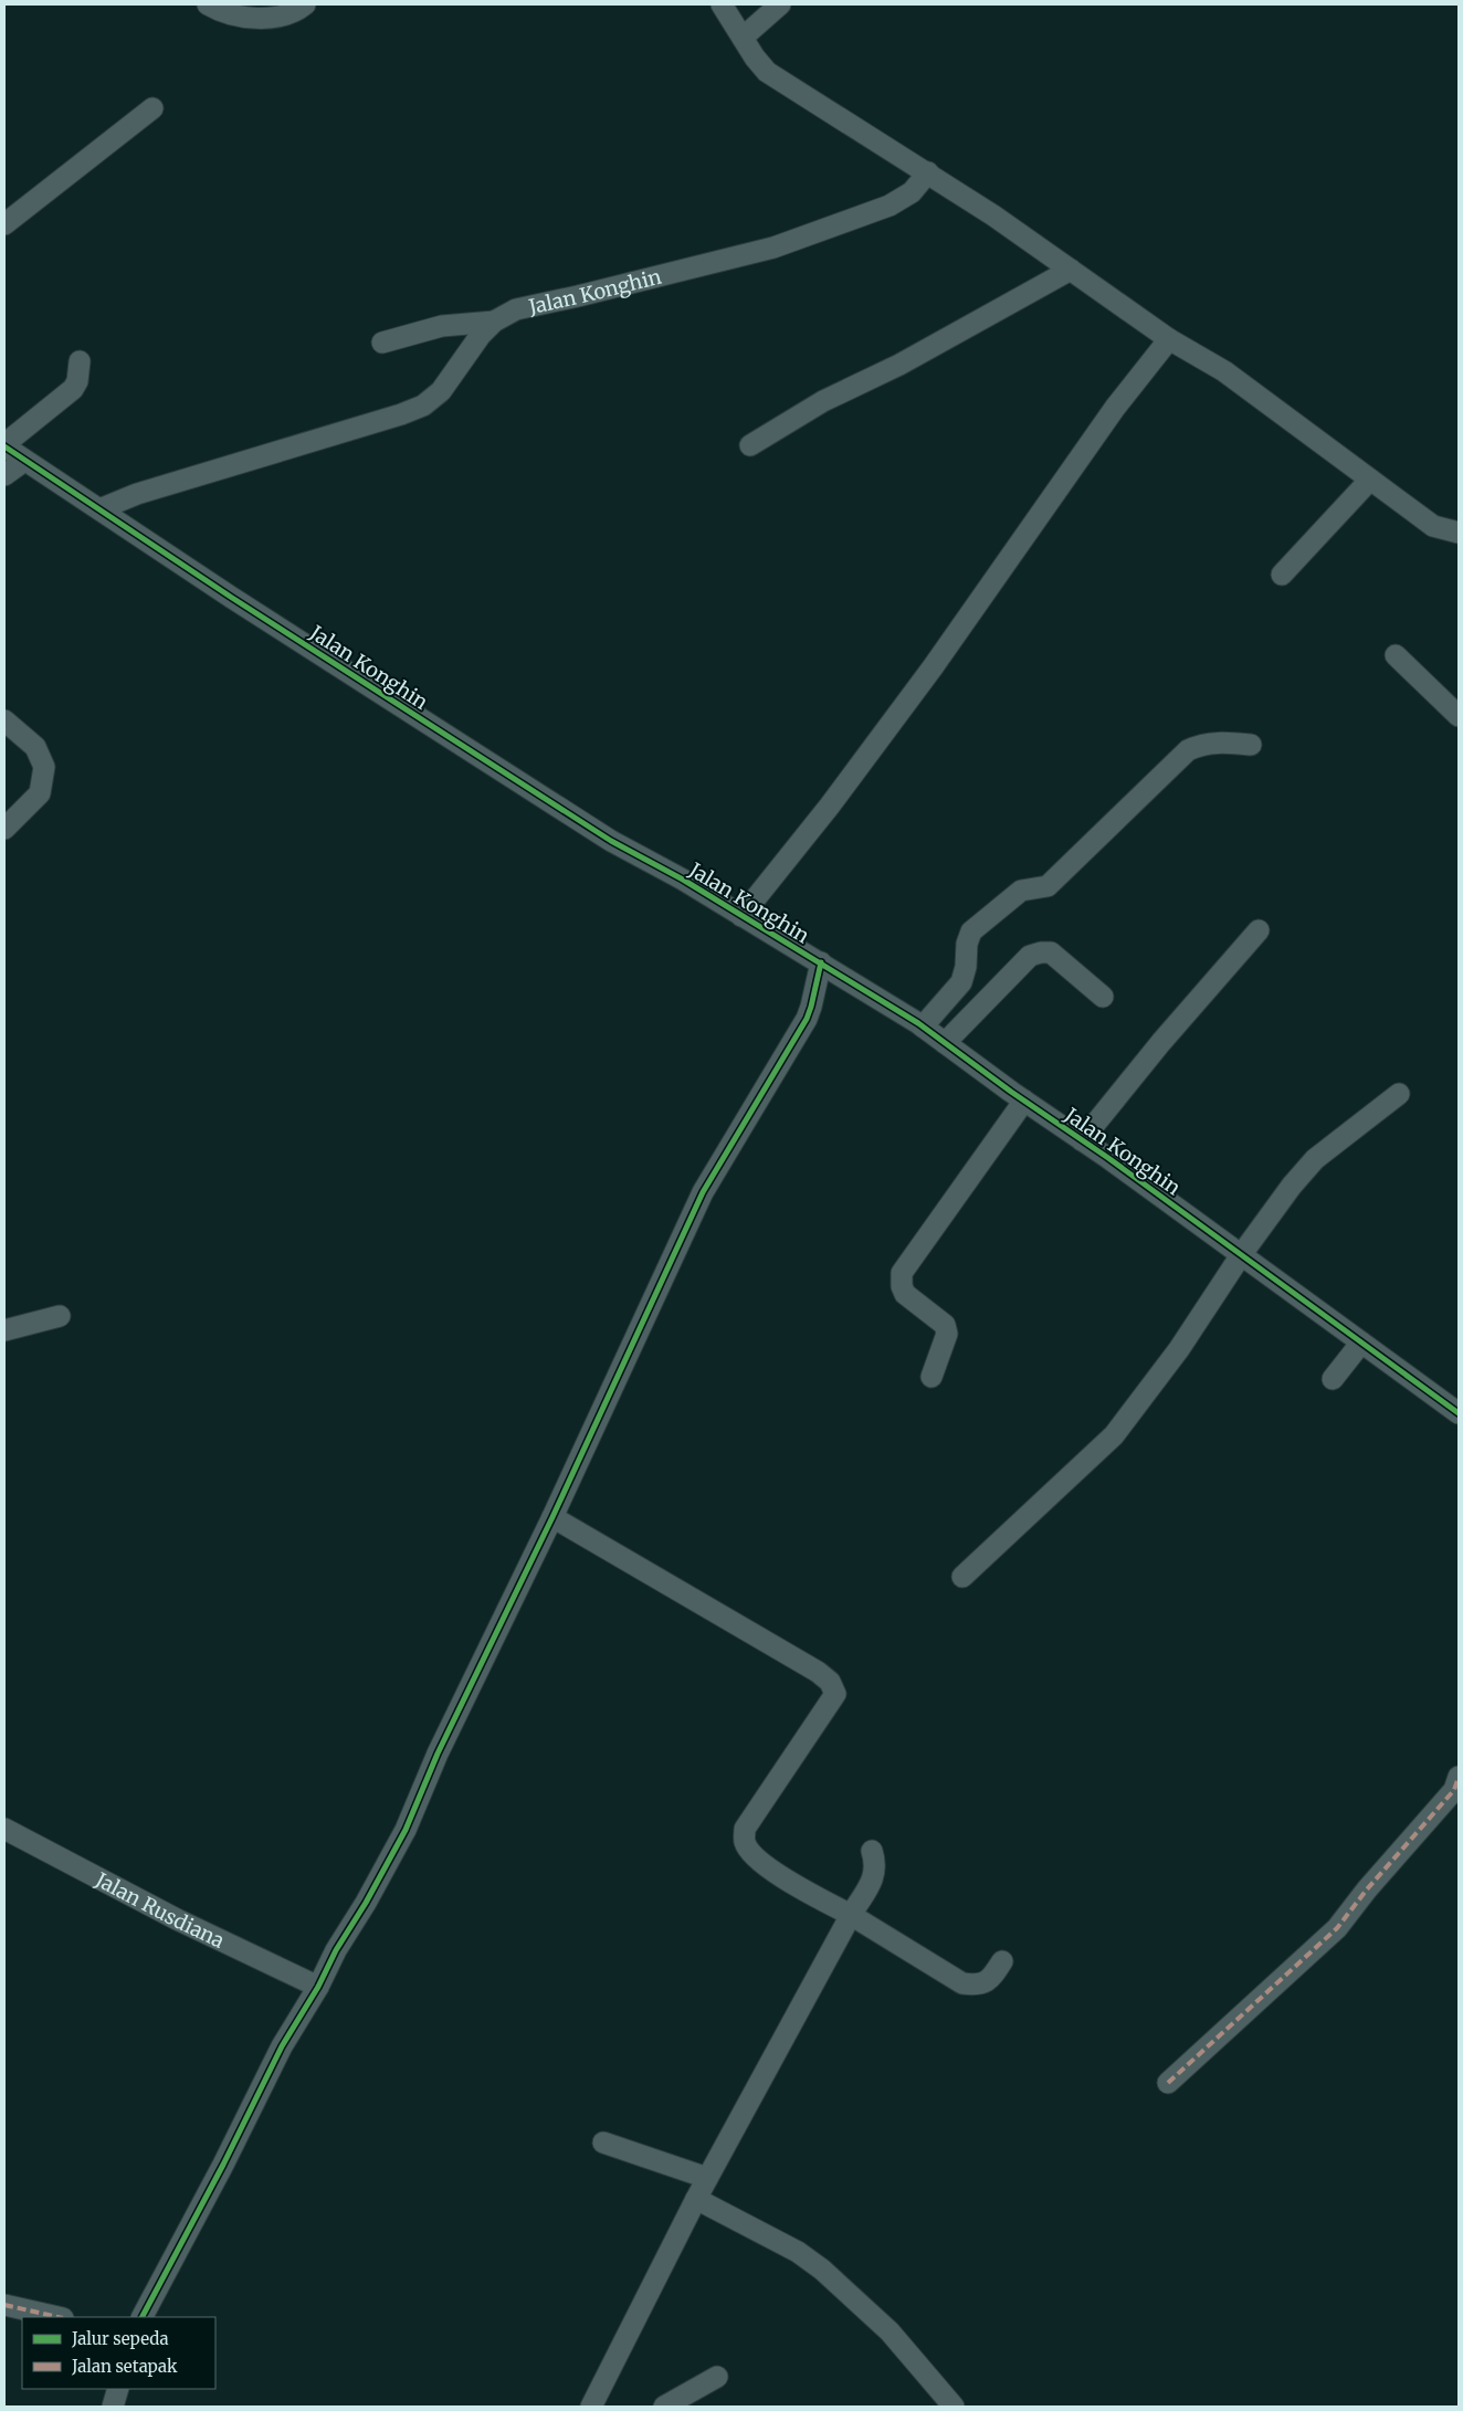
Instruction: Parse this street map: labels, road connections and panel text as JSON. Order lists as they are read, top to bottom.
{
  "streets": {
    "street": ["Jalan Konghin", "Jalan Rusdiana"]
  },
  "legend": ["Jalur sepeda", "Jalan setapak"]
}
